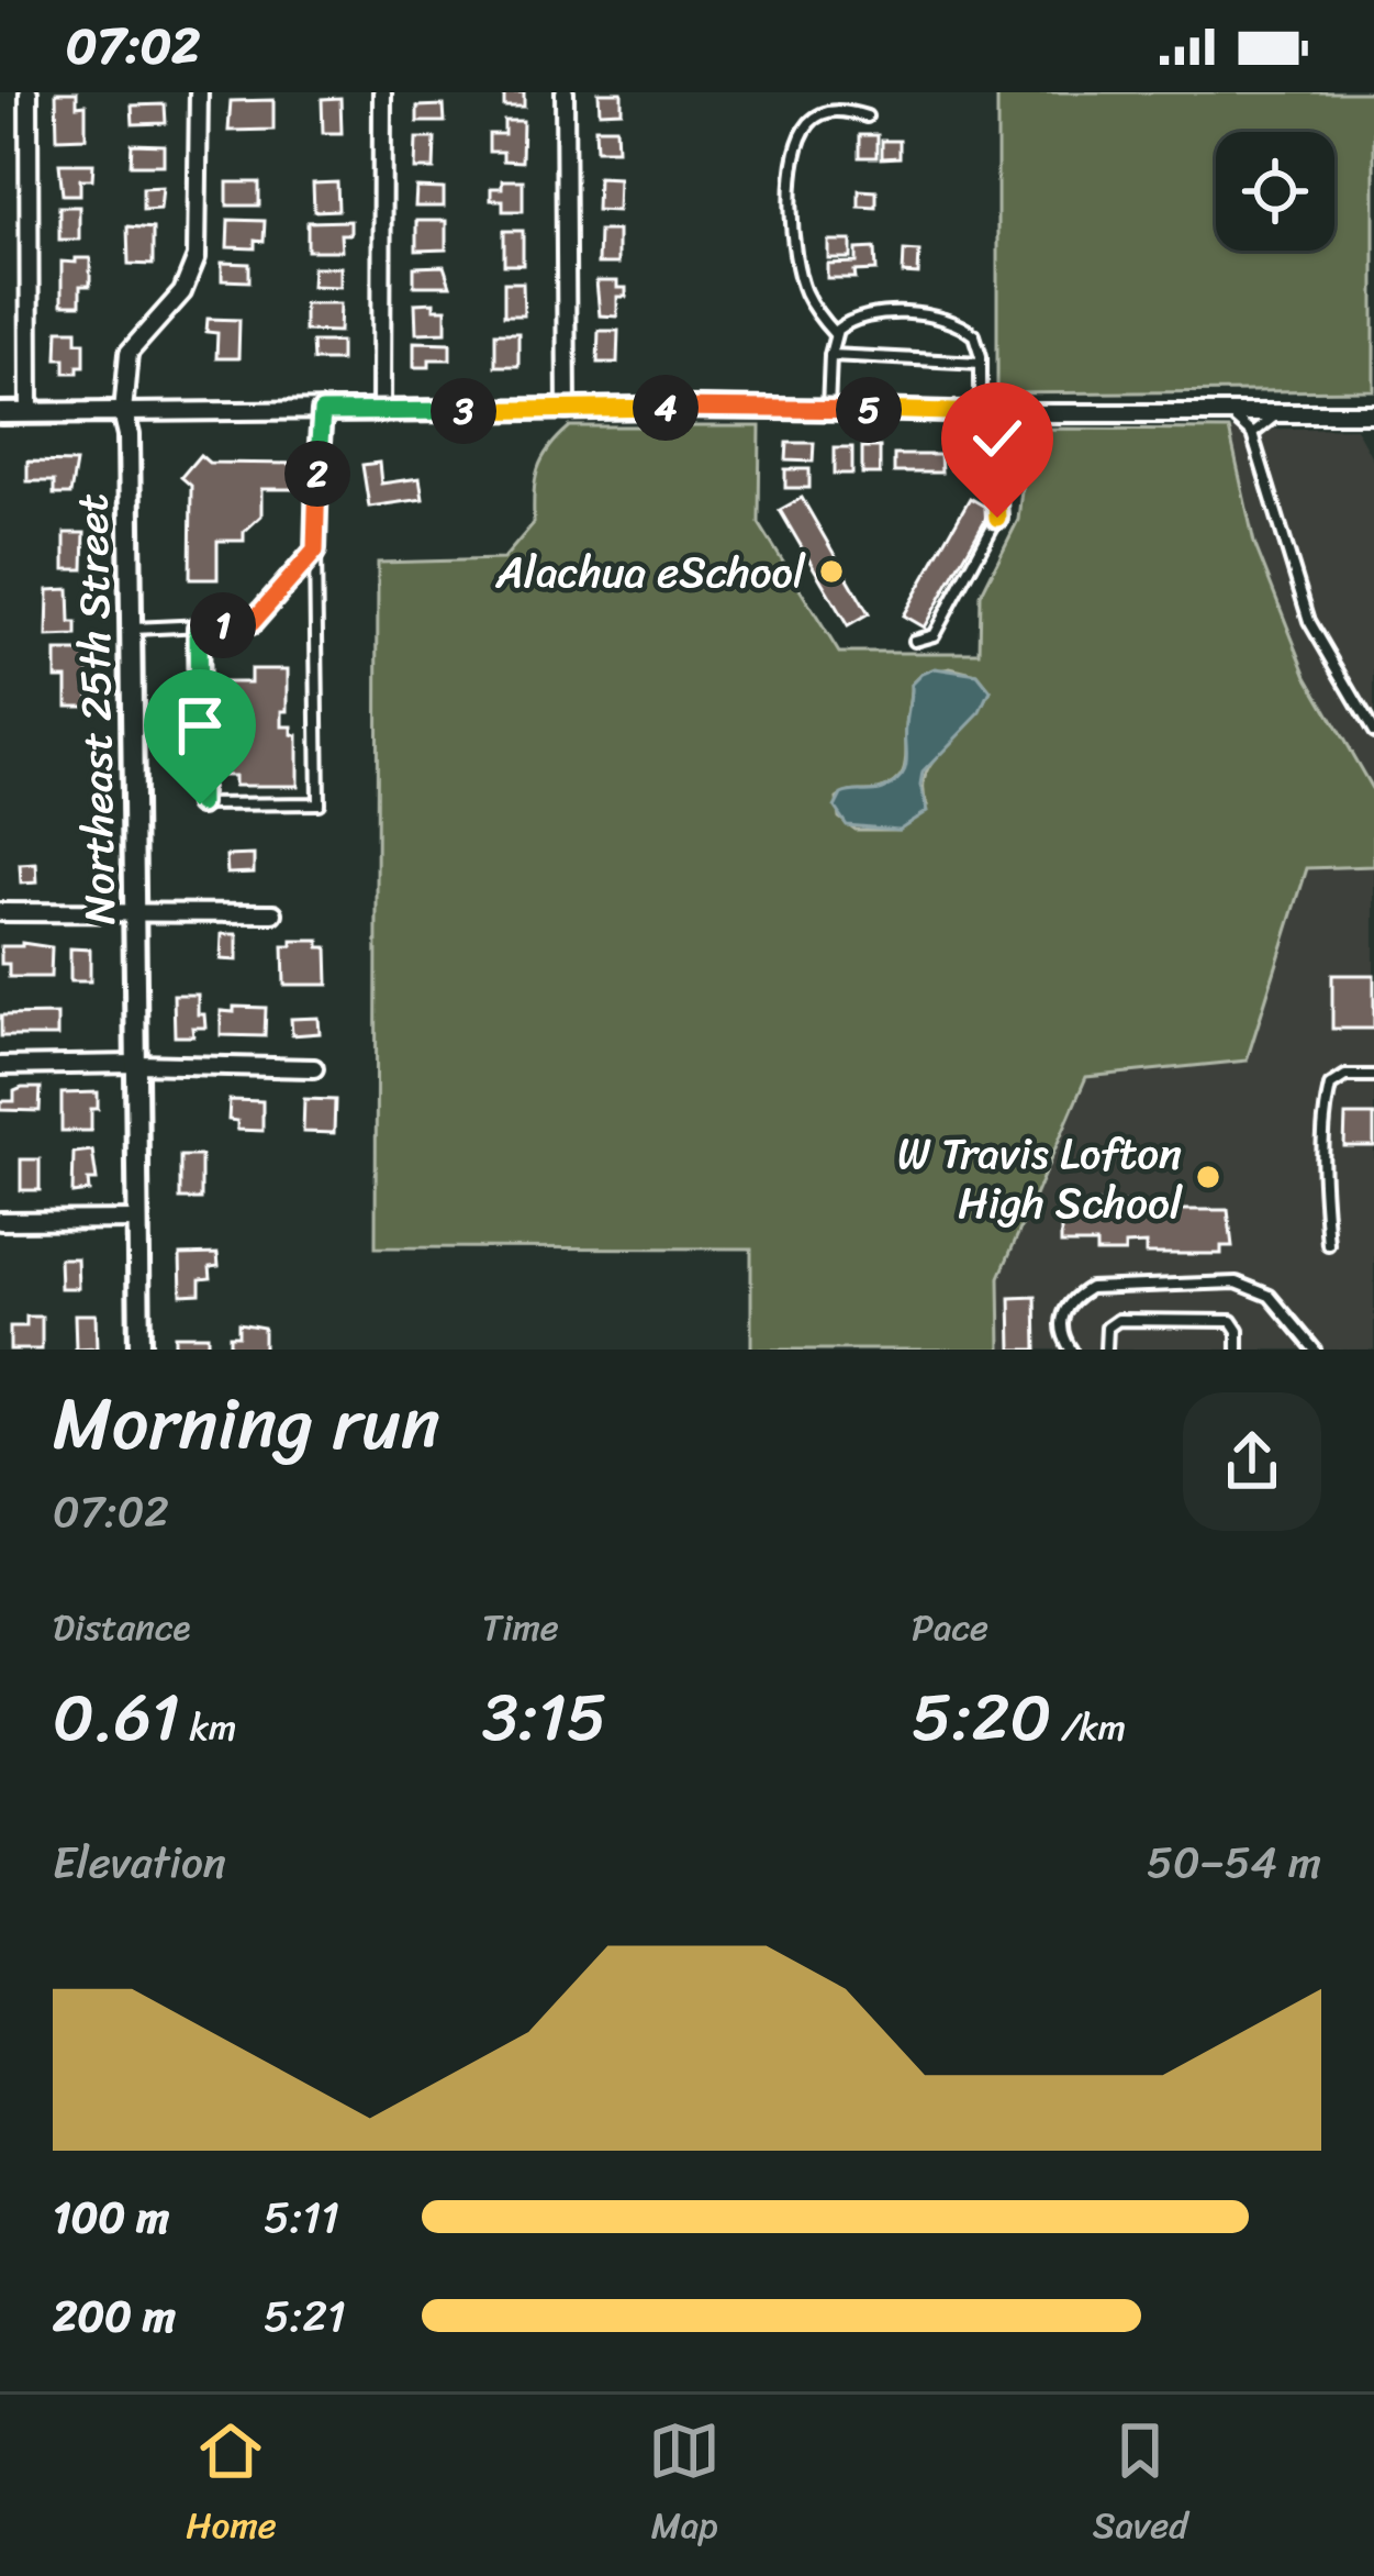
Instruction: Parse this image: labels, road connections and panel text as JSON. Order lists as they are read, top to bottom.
{
  "streets": {
    "street": ["Northeast 25th Street"]
  },
  "places": ["Alachua eSchool", "W Travis Lofton High School"],
  "page": {
    "status": "07:02",
    "pins": [
      "4",
      "5",
      "3",
      "2",
      "1"
    ],
    "heading": ["Morning run", "07:02"],
    "stats": [
      ["Distance", "0.61 km"],
      ["Time", "3:15"],
      ["Pace", "5:20 /km"]
    ],
    "chart": ["Elevation", "50–54 m"],
    "list": [
      {
        "name": "100 m",
        "note": "5:11"
      },
      {
        "name": "200 m",
        "note": "5:21"
      }
    ],
    "tabs": ["Home", "Map", "Saved"]
  }
}
